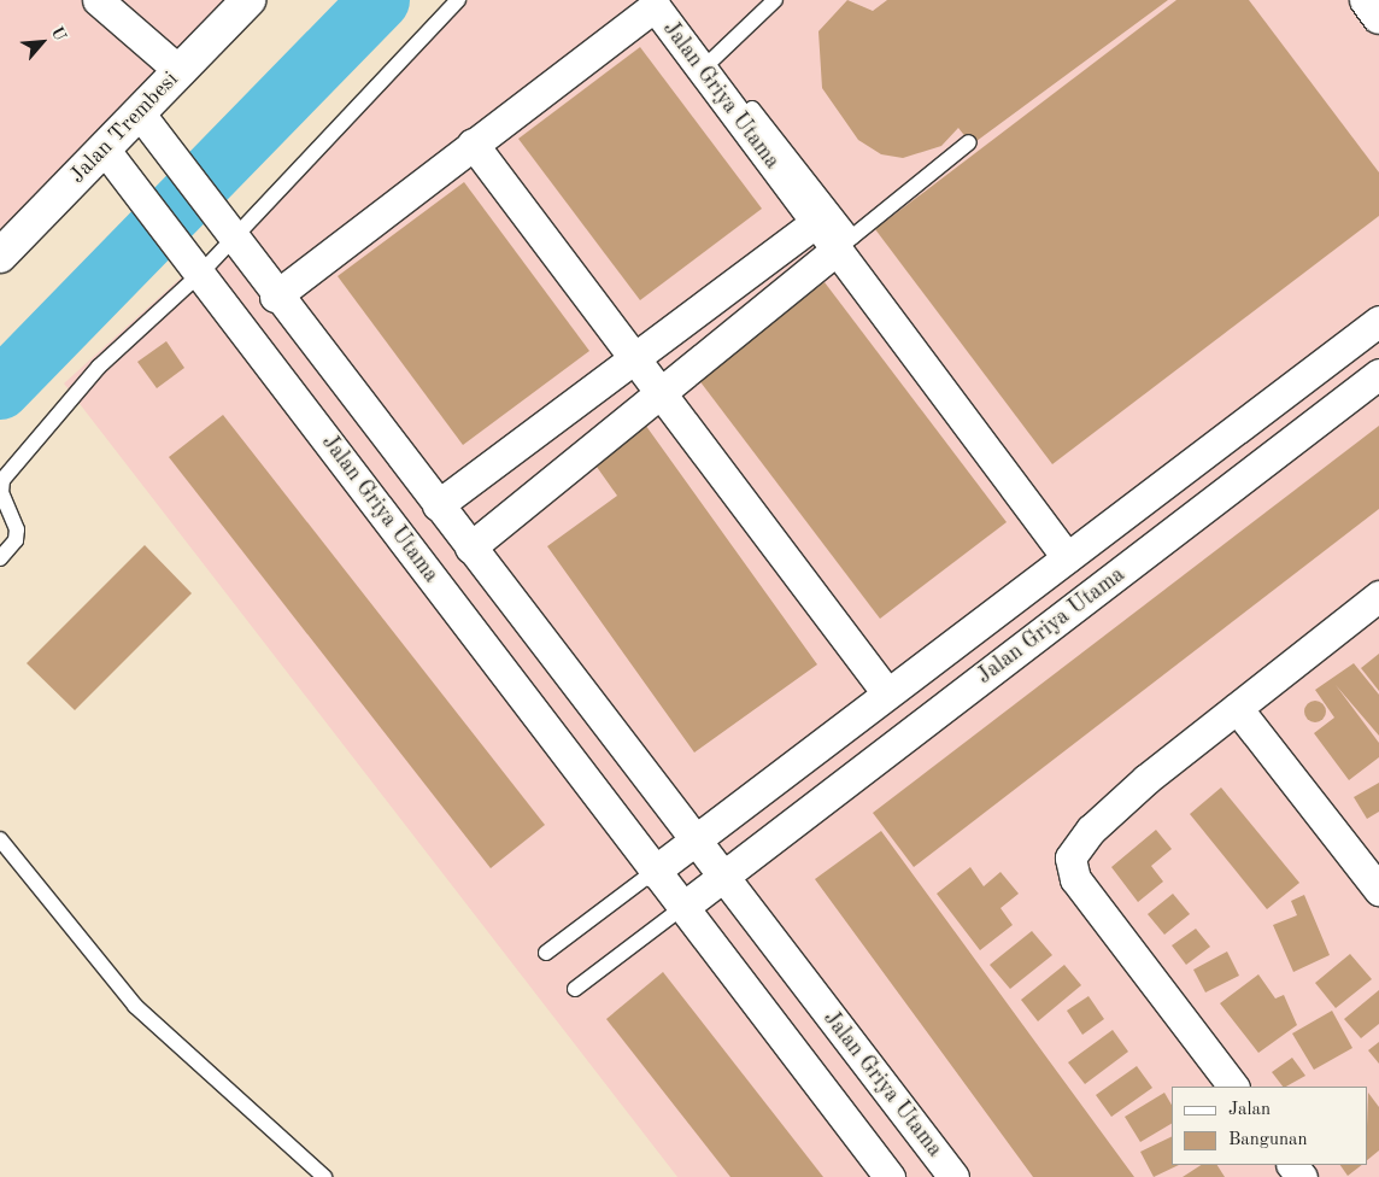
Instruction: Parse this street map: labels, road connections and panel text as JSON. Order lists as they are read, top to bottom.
{
  "streets": {
    "street": ["Jalan Griya Utama", "Jalan Trembesi"]
  },
  "crossings": [
    ["Jalan Griya Utama", "Jalan Trembesi"]
  ],
  "legend": ["Jalan", "Bangunan"],
  "north": "top right"
}
